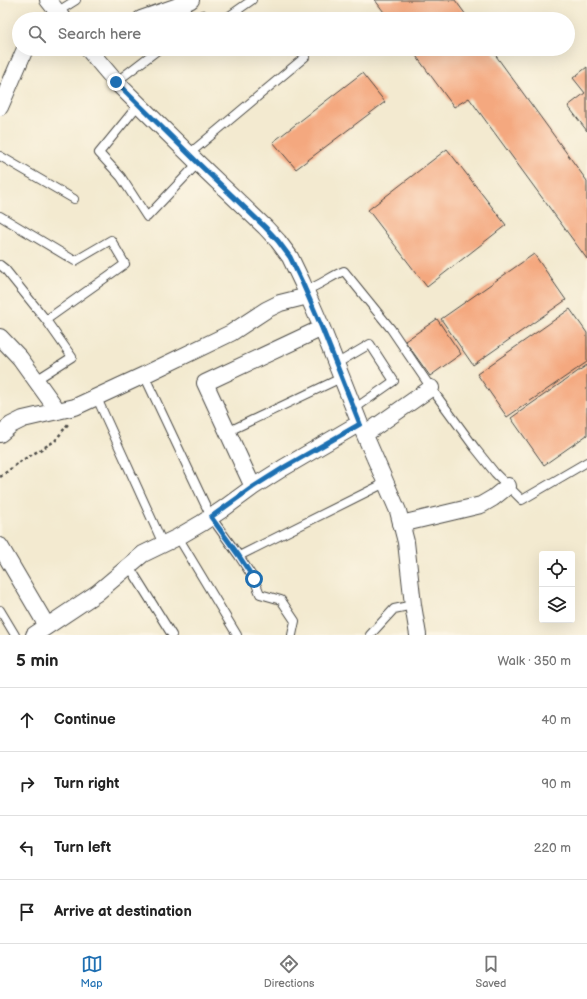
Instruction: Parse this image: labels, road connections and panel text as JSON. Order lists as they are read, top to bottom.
{
  "page": {
    "search": "Search here",
    "heading": ["5 min", "Walk · 350 m"],
    "list": [
      ["Continue", "40 m"],
      ["Turn right", "90 m"],
      ["Turn left", "220 m"],
      "Arrive at destination"
    ],
    "nav": ["Map", "Directions", "Saved"]
  }
}
